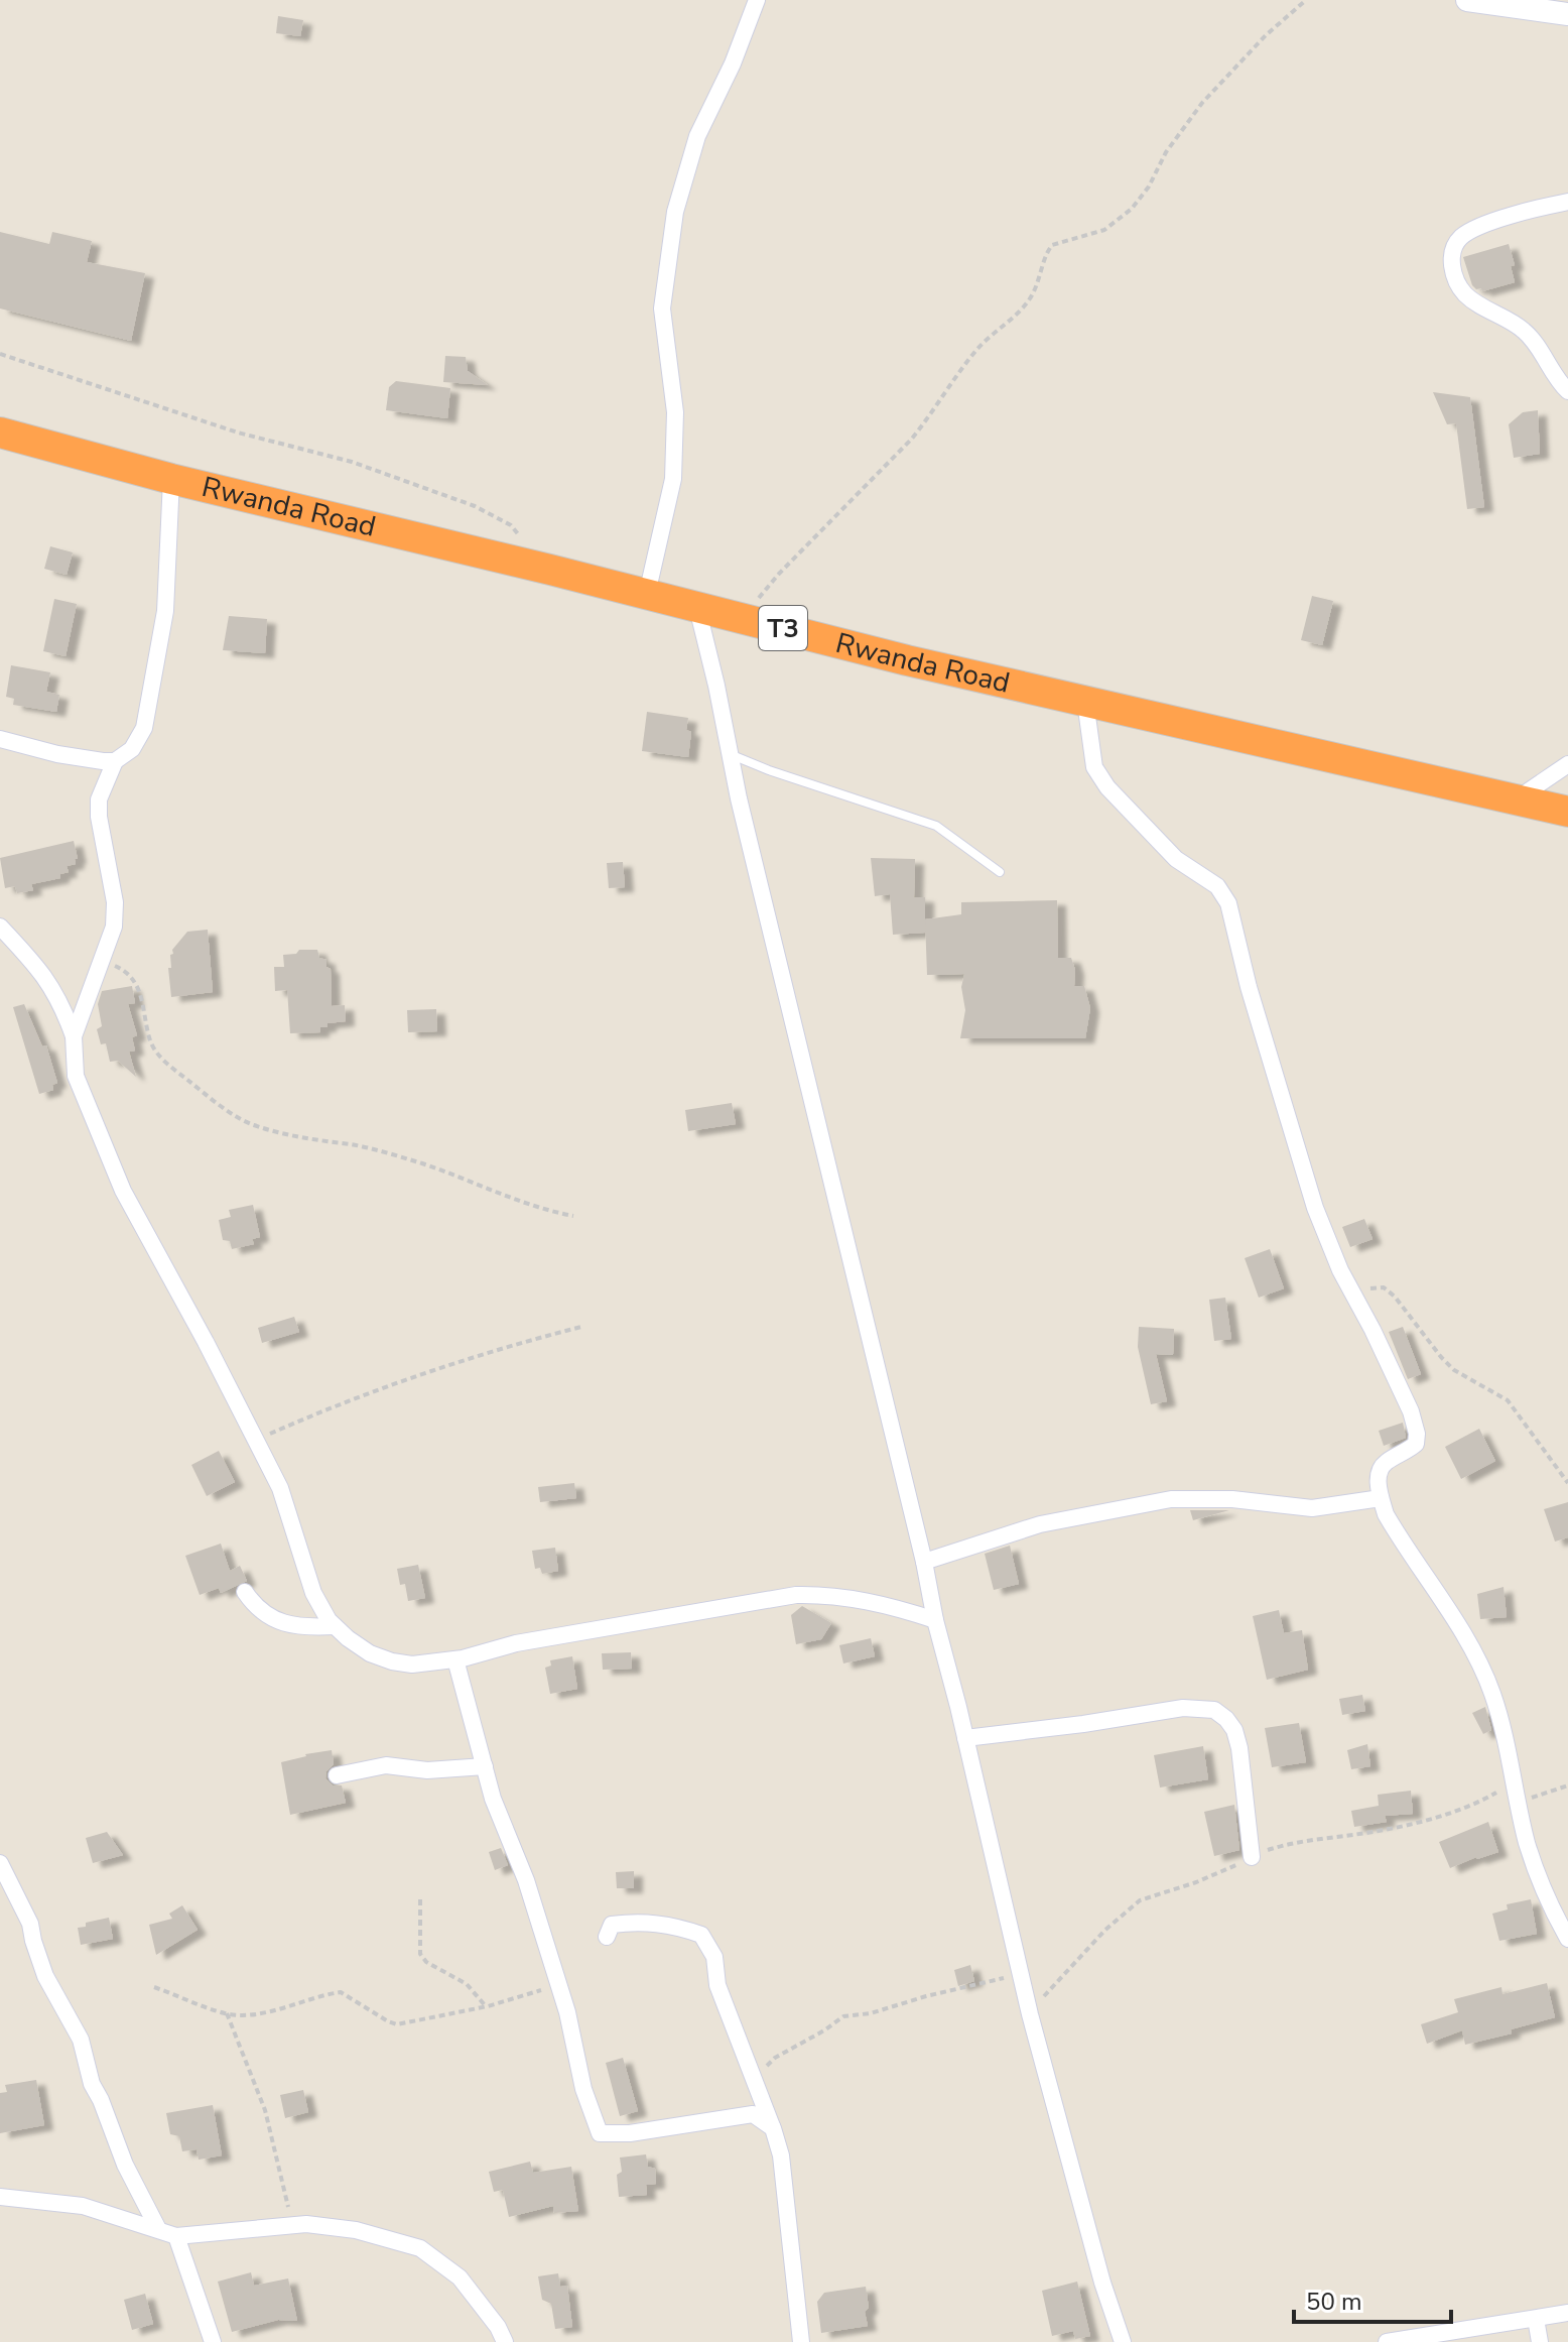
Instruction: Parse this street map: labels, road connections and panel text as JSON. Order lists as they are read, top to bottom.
{
  "streets": {
    "highway": ["Rwanda Road", "T3"]
  },
  "scale_bar": "50 m"
}
